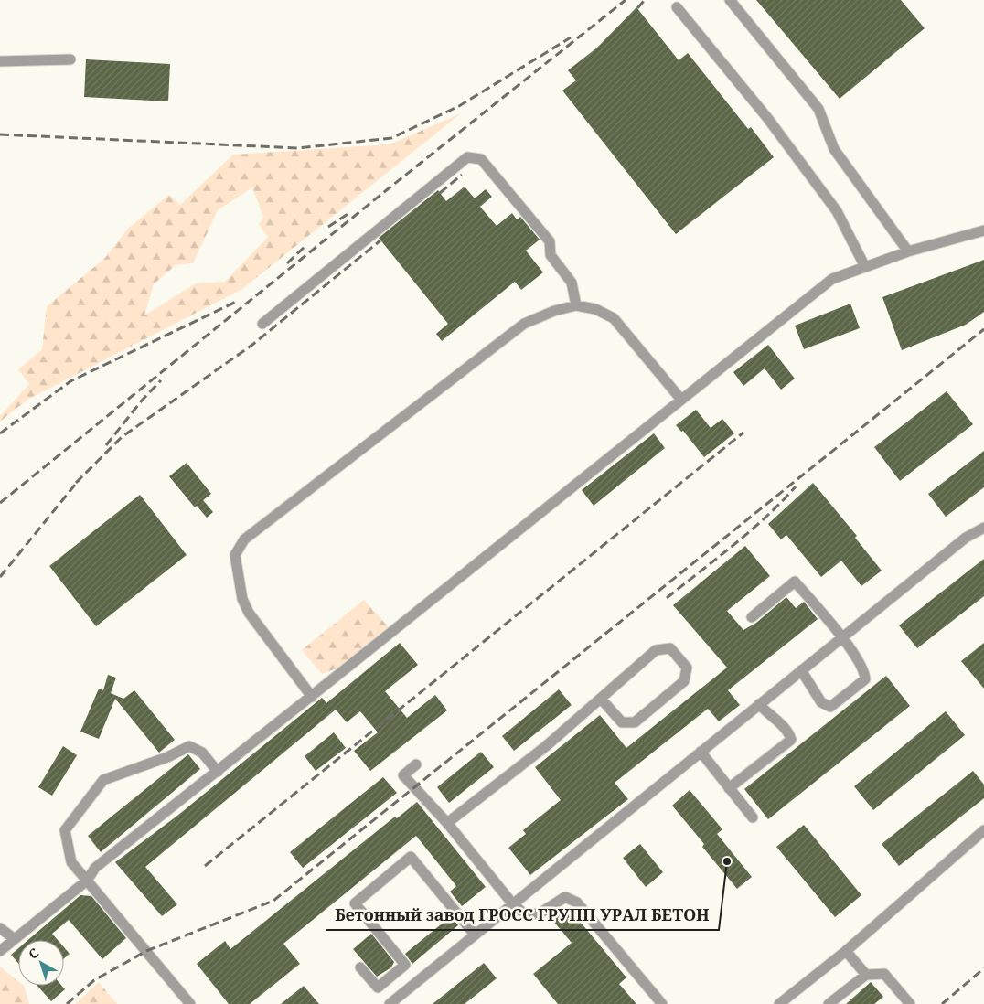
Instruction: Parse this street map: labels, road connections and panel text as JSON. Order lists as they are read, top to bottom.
{
  "places": ["Бетонный завод ГРОСС ГРУПП УРАЛ БЕТОН"],
  "north": "top left"
}
